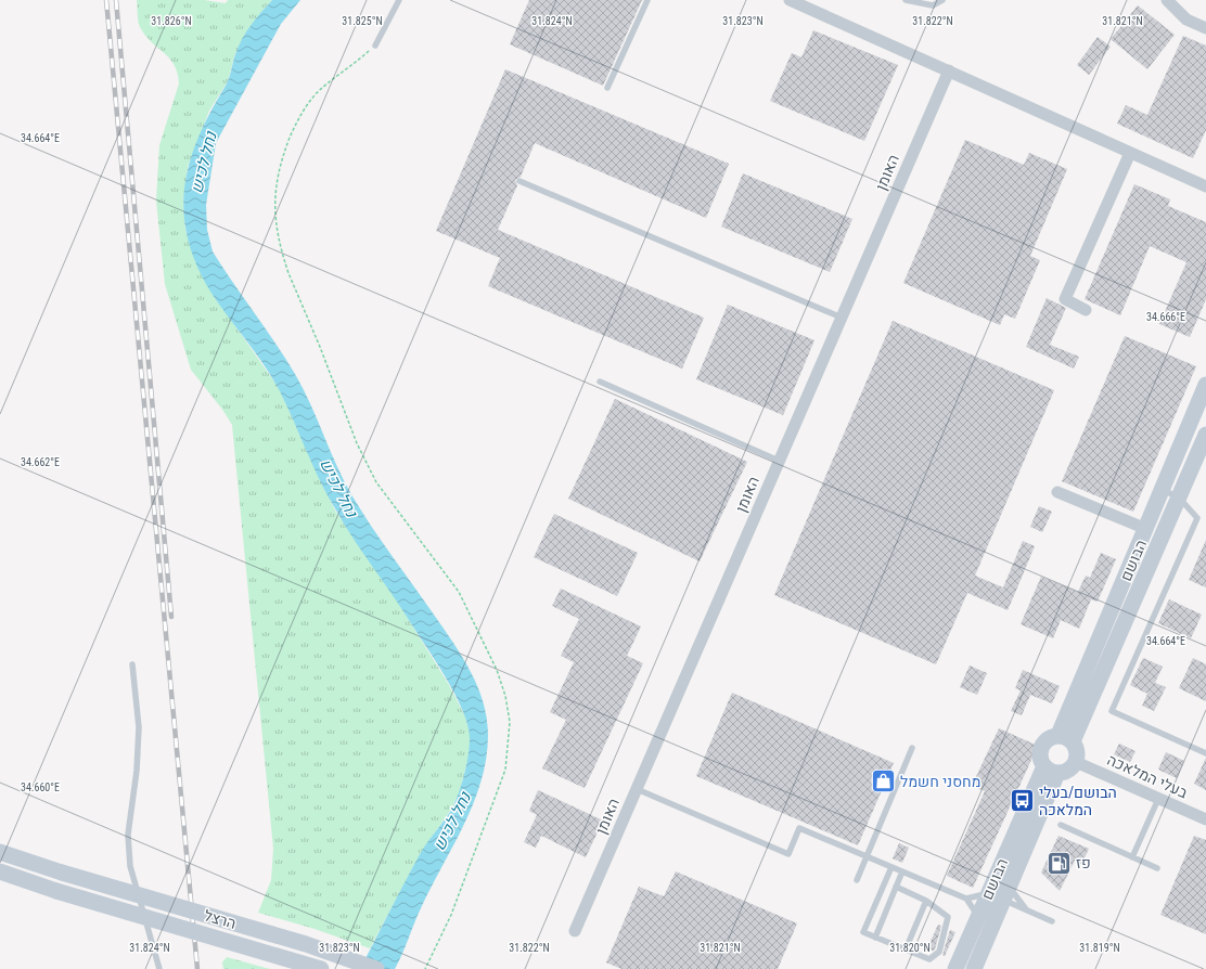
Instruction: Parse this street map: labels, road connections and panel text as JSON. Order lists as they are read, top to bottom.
{
  "streets": {
    "street": [
      "האומן",
      "הבושם",
      "בעלי המלאכה",
      "הרצל"
    ]
  },
  "crossings": [
    ["הבושם", "בעלי המלאכה"]
  ],
  "water": ["נחל לכיש"],
  "places": {
    "shop": ["מחסני חשמל"],
    "bus stop": ["הבושם/בעלי המלאכה"],
    "fuel station": ["פז"]
  },
  "coordinates": [
    "31.821°N",
    "31.825°N",
    "31.824°N",
    "31.823°N",
    "31.822°N",
    "31.826°N",
    "34.664°E",
    "34.666°E",
    "34.662°E",
    "34.660°E",
    "31.820°N",
    "31.819°N"
  ]
}
